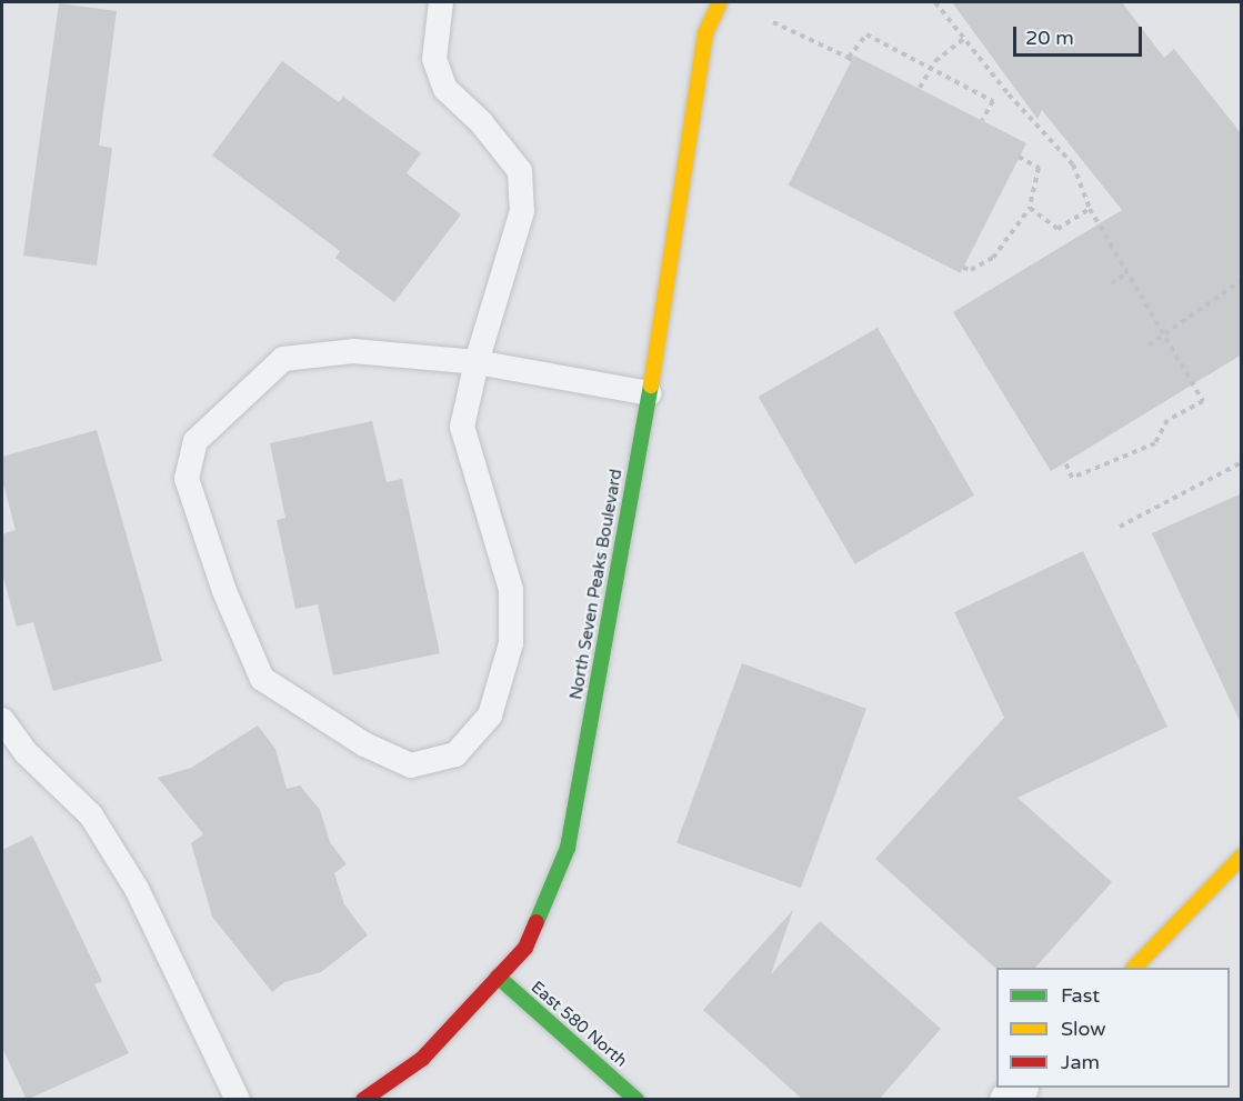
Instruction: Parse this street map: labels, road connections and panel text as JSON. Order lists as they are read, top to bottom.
{
  "streets": {
    "street": ["North Seven Peaks Boulevard", "East 580 North"]
  },
  "crossings": [
    ["North Seven Peaks Boulevard", "East 580 North"]
  ],
  "legend": ["Fast", "Slow", "Jam"],
  "scale_bar": "20 m"
}
